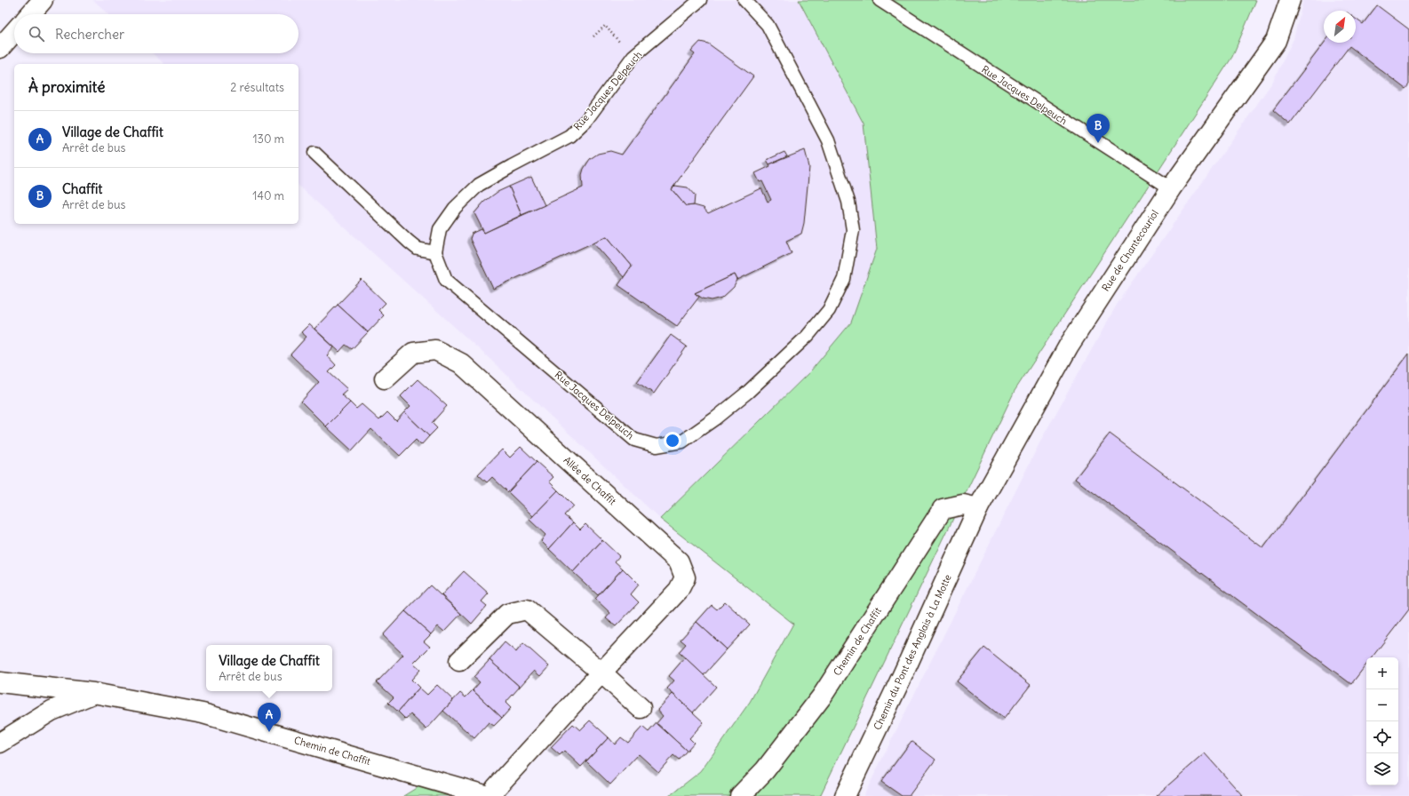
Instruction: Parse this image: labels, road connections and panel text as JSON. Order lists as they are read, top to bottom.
{
  "streets": {
    "street": [
      "Rue de Chantecouriol",
      "Allée de Chaffit",
      "Chemin de Chaffit",
      "Chemin du Pont des Anglais à La Motte"
    ],
    "lane": ["Rue Jacques Delpeuch"]
  },
  "crossings": [
    ["Rue Jacques Delpeuch", "Rue de Chantecouriol"],
    ["Rue de Chantecouriol", "Chemin de Chaffit"],
    ["Rue de Chantecouriol", "Chemin du Pont des Anglais à La Motte"],
    ["Chemin de Chaffit", "Chemin du Pont des Anglais à La Motte"]
  ],
  "north": "top right",
  "page": {
    "search": "Rechercher",
    "heading": ["À proximité", "2 résultats"],
    "list": [
      {
        "mark": "A",
        "name": "Village de Chaffit",
        "note": "Arrêt de bus",
        "value": "130 m"
      },
      {
        "mark": "B",
        "name": "Chaffit",
        "note": "Arrêt de bus",
        "value": "140 m"
      }
    ],
    "pins": ["B", "A"],
    "popup": ["Village de Chaffit", "Arrêt de bus"],
    "map_buttons": ["+", "−"]
  }
}
